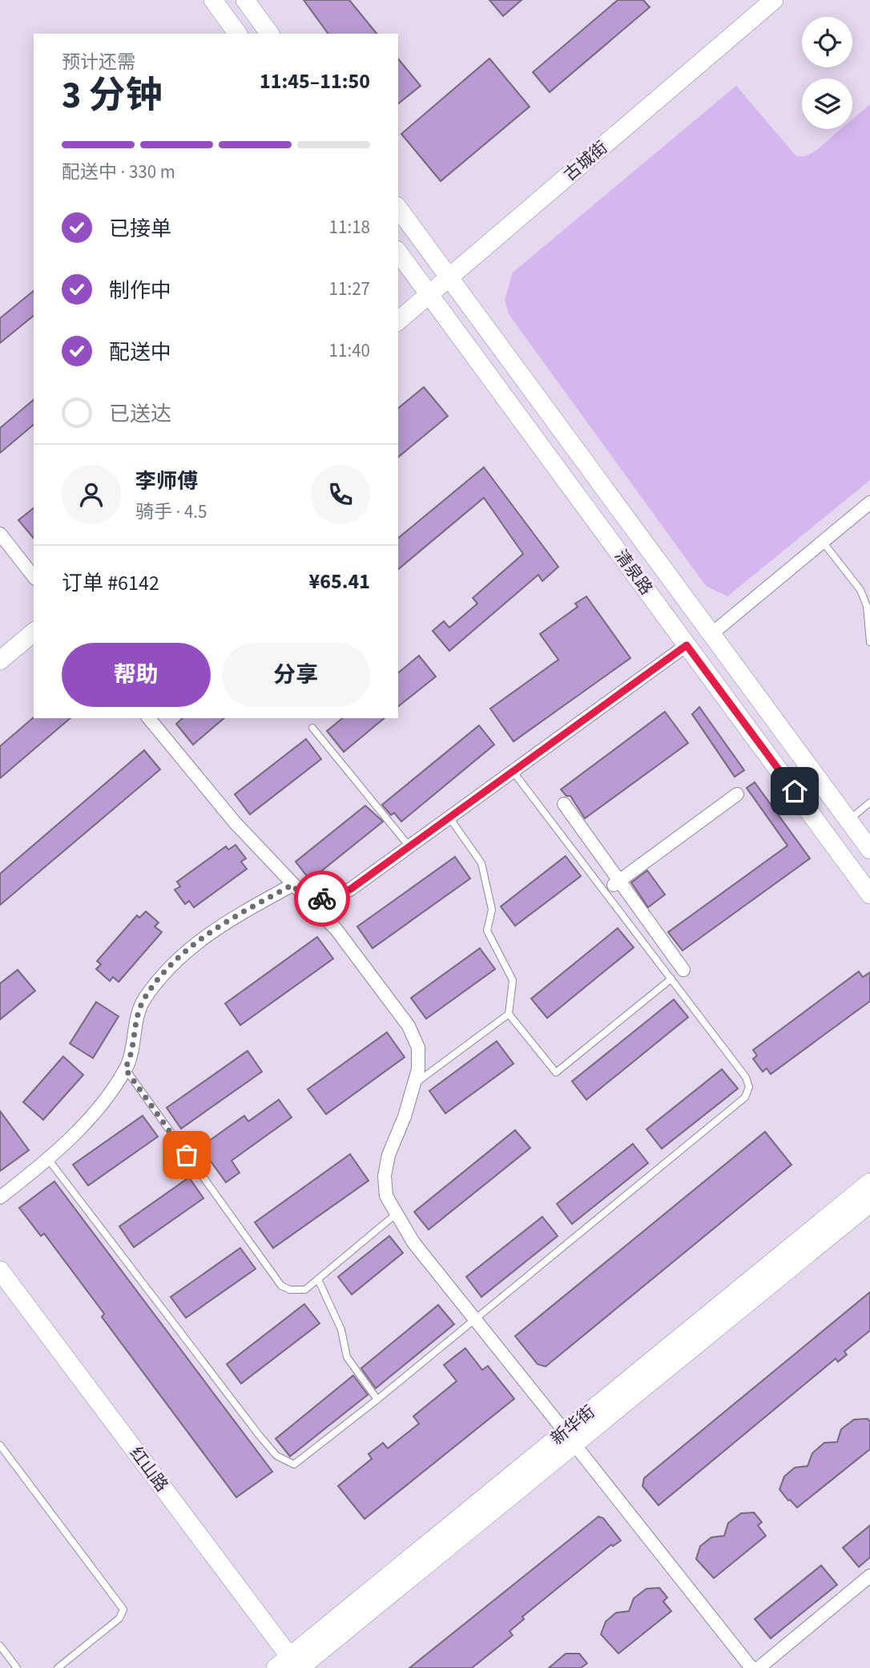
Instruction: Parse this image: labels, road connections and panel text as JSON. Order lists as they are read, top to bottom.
{
  "streets": {
    "street": [
      "古城街",
      "清泉路",
      "新华街",
      "红山路"
    ]
  },
  "crossings": [
    ["古城街", "清泉路"],
    ["新华街", "红山路"]
  ],
  "page": {
    "heading": ["3 分钟", "预计还需", "11:45–11:50"],
    "panel": [
      "李师傅",
      "骑手 · 4.5",
      "订单 #6142",
      "¥65.41"
    ],
    "bar": "配送中 · 330 m",
    "list": [
      ["已接单", "11:18"],
      ["制作中", "11:27"],
      ["配送中", "11:40"],
      "已送达"
    ],
    "buttons": ["帮助", "分享"]
  }
}
